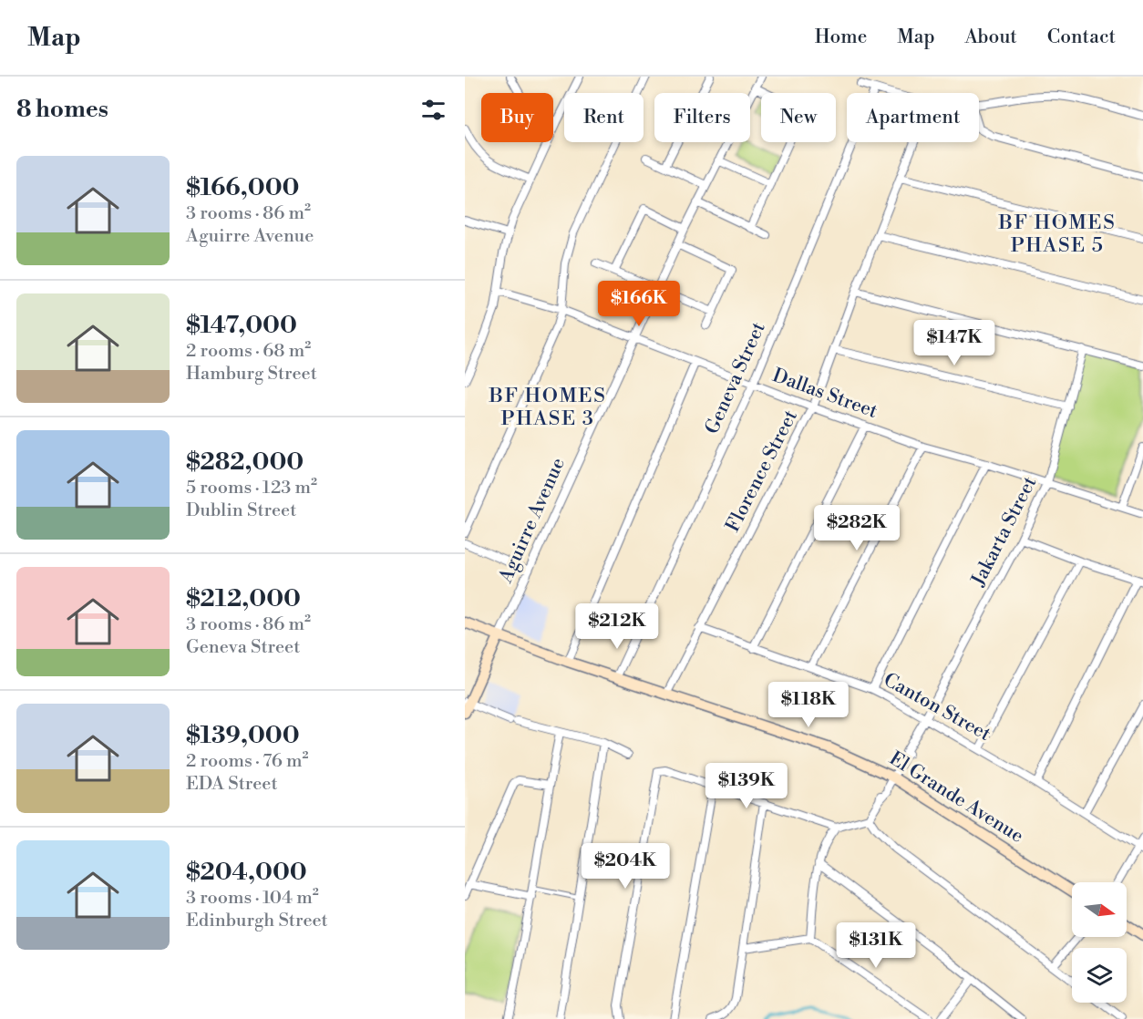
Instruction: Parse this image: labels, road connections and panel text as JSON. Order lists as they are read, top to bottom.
{
  "streets": {
    "street": [
      "Geneva Street",
      "Dallas Street",
      "Florence Street",
      "Aguirre Avenue",
      "Jakarta Street",
      "Canton Street",
      "El Grande Avenue"
    ]
  },
  "crossings": [
    ["Geneva Street", "Dallas Street"],
    ["Geneva Street", "El Grande Avenue"],
    ["Dallas Street", "Florence Street"],
    ["Dallas Street", "Aguirre Avenue"],
    ["Dallas Street", "Jakarta Street"],
    ["Florence Street", "Canton Street"],
    ["Florence Street", "El Grande Avenue"],
    ["Aguirre Avenue", "El Grande Avenue"],
    ["Jakarta Street", "Canton Street"],
    ["Jakarta Street", "El Grande Avenue"]
  ],
  "districts": ["BF HOMES PHASE 5", "BF HOMES PHASE 3"],
  "north": "right",
  "page": {
    "header": "Map",
    "nav": [
      "Home",
      "Map",
      "About",
      "Contact"
    ],
    "heading": "8 homes",
    "chip": [
      "Buy",
      "Rent",
      "Filters",
      "New",
      "Apartment"
    ],
    "list": [
      {
        "name": "$166,000",
        "note": "3 rooms · 86 m² · Aguirre Avenue"
      },
      {
        "name": "$147,000",
        "note": "2 rooms · 68 m² · Hamburg Street"
      },
      {
        "name": "$282,000",
        "note": "5 rooms · 123 m² · Dublin Street"
      },
      {
        "name": "$212,000",
        "note": "3 rooms · 86 m² · Geneva Street"
      },
      {
        "name": "$139,000",
        "note": "2 rooms · 76 m² · EDA Street"
      },
      {
        "name": "$204,000",
        "note": "3 rooms · 104 m² · Edinburgh Street"
      }
    ],
    "price": [
      "$166K",
      "$147K",
      "$282K",
      "$212K",
      "$118K",
      "$139K",
      "$204K",
      "$131K"
    ]
  }
}
